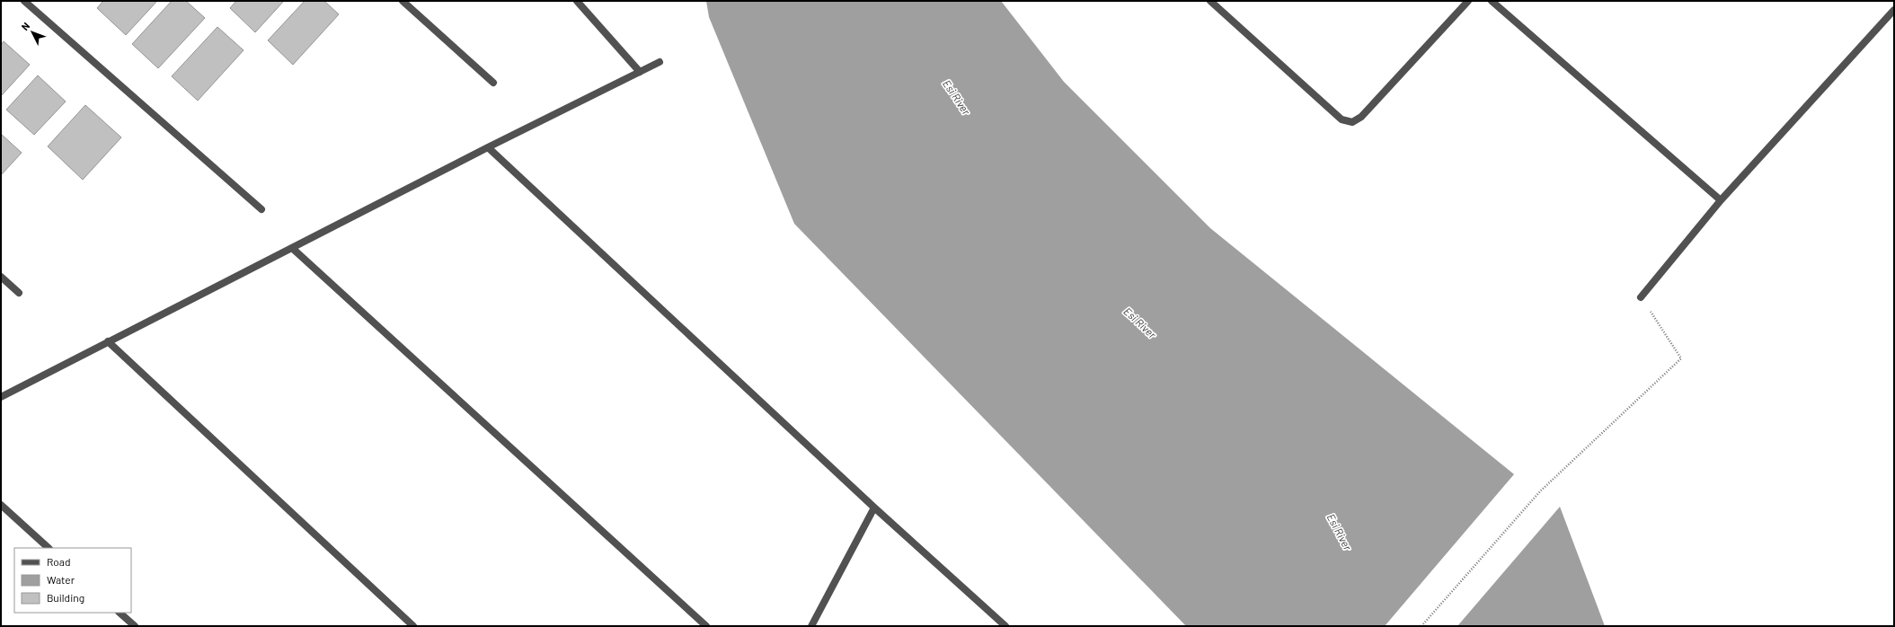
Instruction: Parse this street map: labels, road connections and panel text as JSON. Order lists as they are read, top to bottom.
{
  "water": ["Esi River"],
  "legend": ["Road", "Water", "Building"],
  "north": "top left"
}
